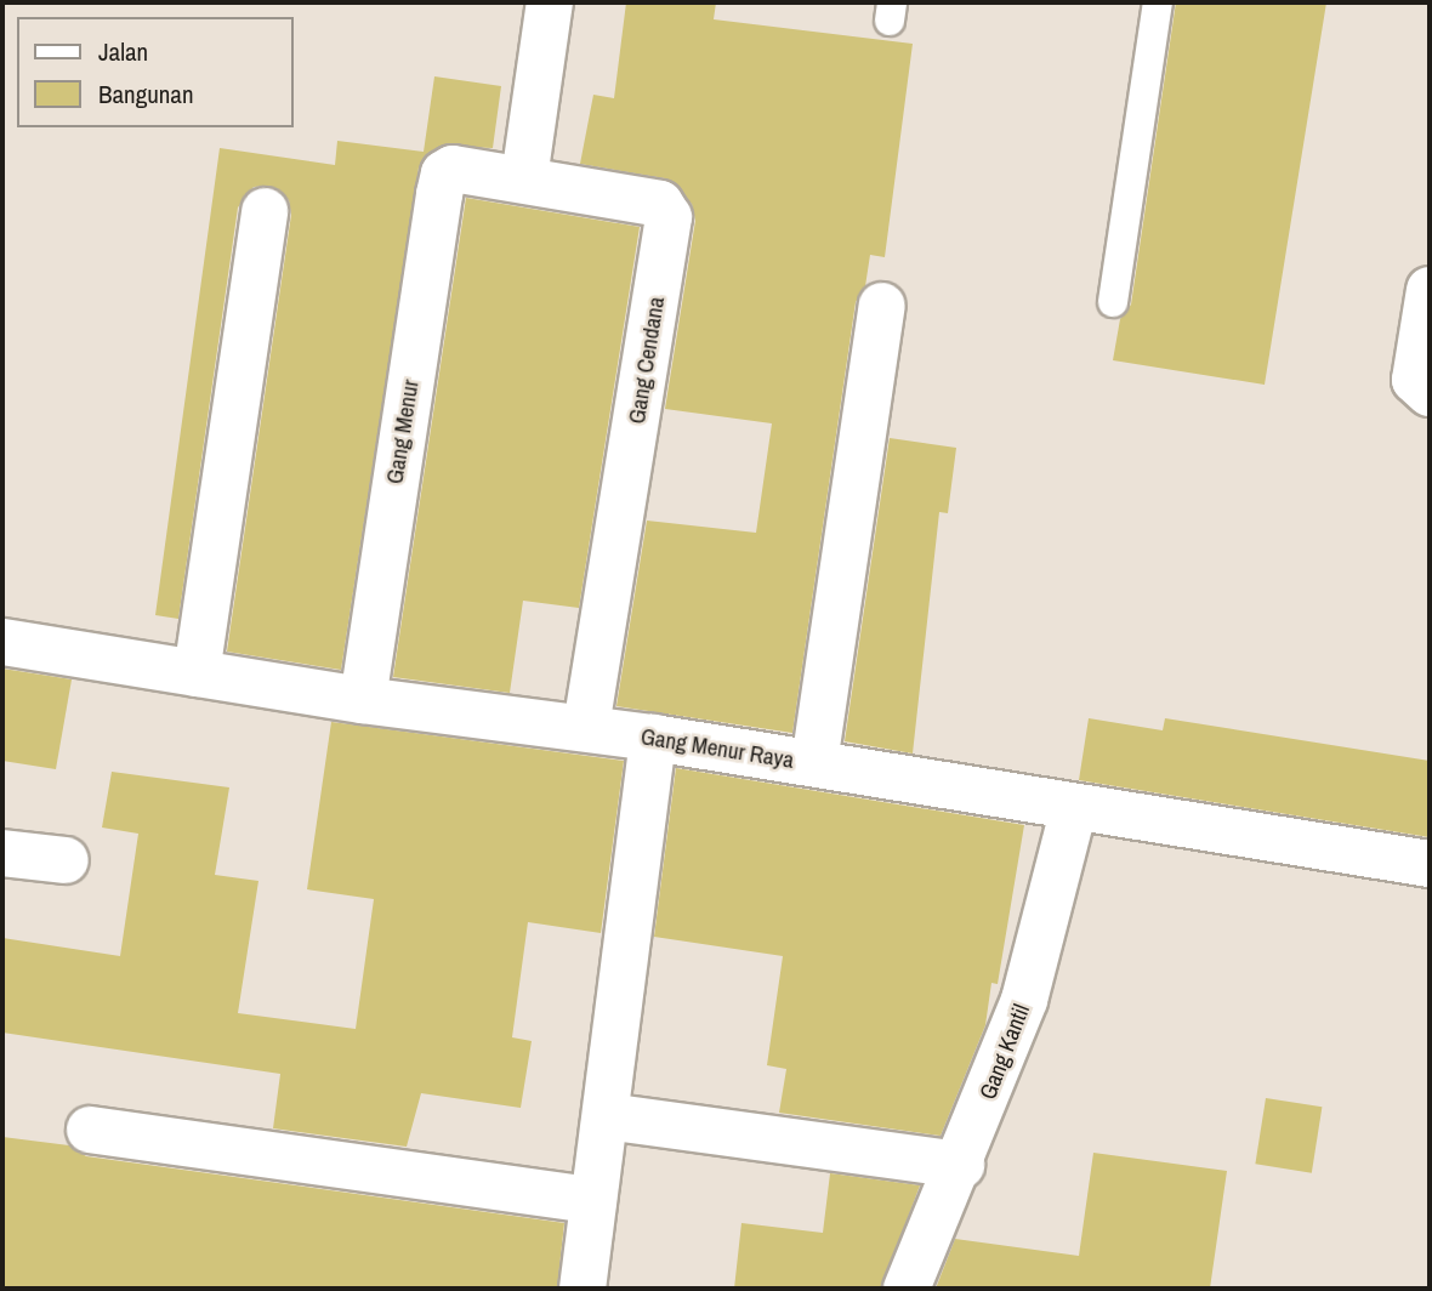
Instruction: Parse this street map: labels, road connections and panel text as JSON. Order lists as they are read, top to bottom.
{
  "streets": {
    "street": [
      "Gang Cendana",
      "Gang Menur",
      "Gang Menur Raya",
      "Gang Kantil"
    ]
  },
  "crossings": [
    ["Gang Cendana", "Gang Menur"],
    ["Gang Cendana", "Gang Menur Raya"],
    ["Gang Menur", "Gang Menur Raya"],
    ["Gang Menur Raya", "Gang Kantil"]
  ],
  "legend": ["Jalan", "Bangunan"]
}
